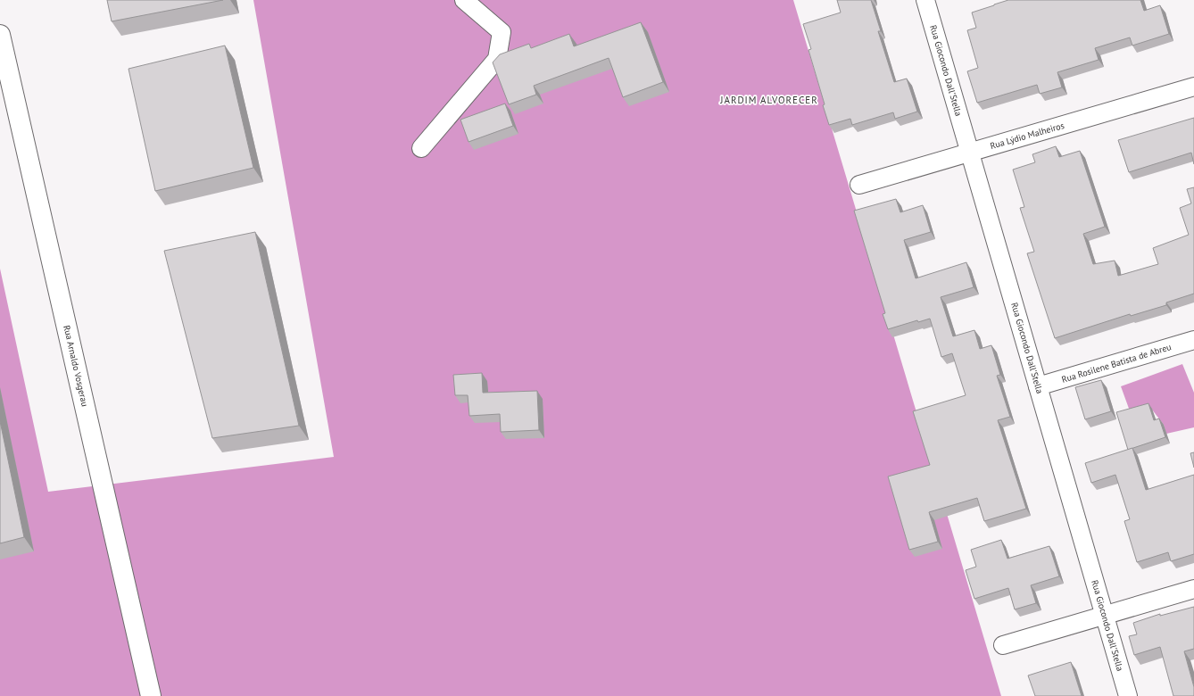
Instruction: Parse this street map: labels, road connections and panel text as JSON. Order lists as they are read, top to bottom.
{
  "streets": {
    "street": [
      "Rua Giocondo Dall'Stella",
      "Rua Lýdio Malheiros",
      "Rua Rosilene Batista de Abreu",
      "Rua Arnaldo Vosgerau"
    ]
  },
  "crossings": [
    ["Rua Giocondo Dall'Stella", "Rua Lýdio Malheiros"],
    ["Rua Giocondo Dall'Stella", "Rua Rosilene Batista de Abreu"]
  ],
  "districts": ["JARDIM ALVORECER"]
}
